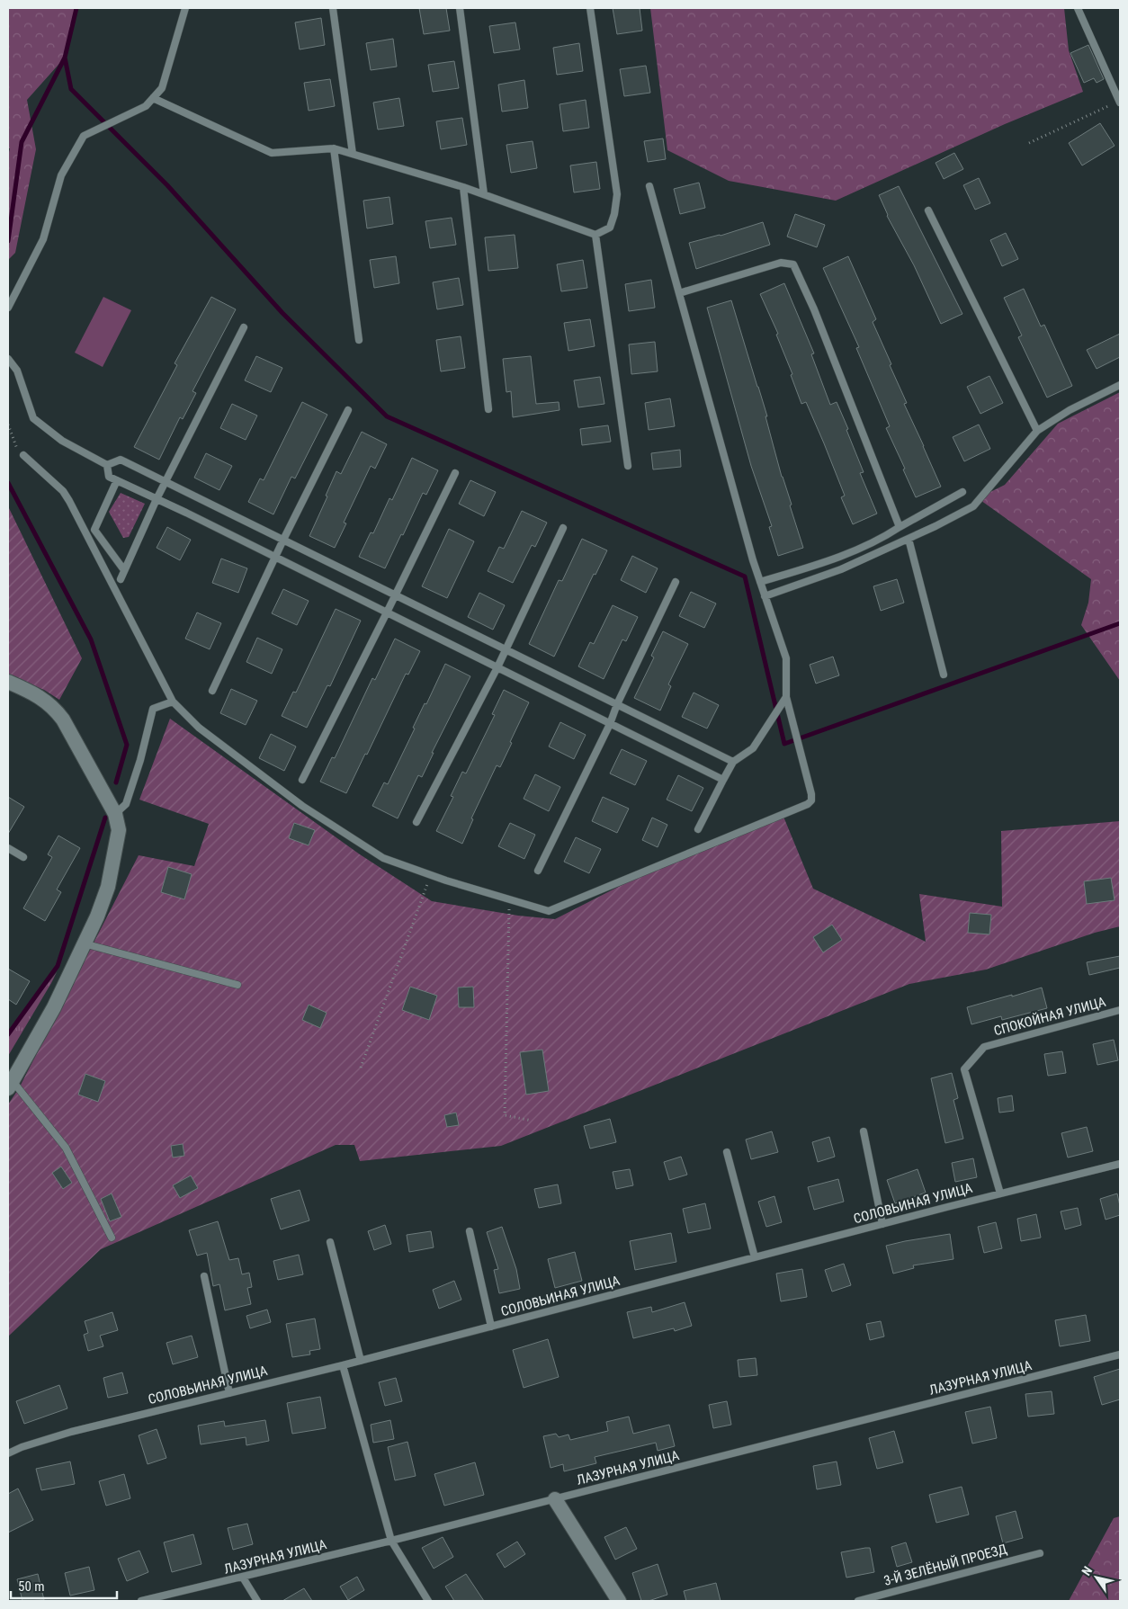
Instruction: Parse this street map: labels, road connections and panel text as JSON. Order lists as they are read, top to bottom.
{
  "streets": {
    "lane": [
      "СПОКОЙНАЯ УЛИЦА",
      "СОЛОВЬИНАЯ УЛИЦА",
      "ЛАЗУРНАЯ УЛИЦА",
      "3-Й ЗЕЛЁНЫЙ ПРОЕЗД"
    ]
  },
  "crossings": [
    ["СПОКОЙНАЯ УЛИЦА", "СОЛОВЬИНАЯ УЛИЦА"]
  ],
  "scale_bar": "50 m",
  "north": "top left"
}
